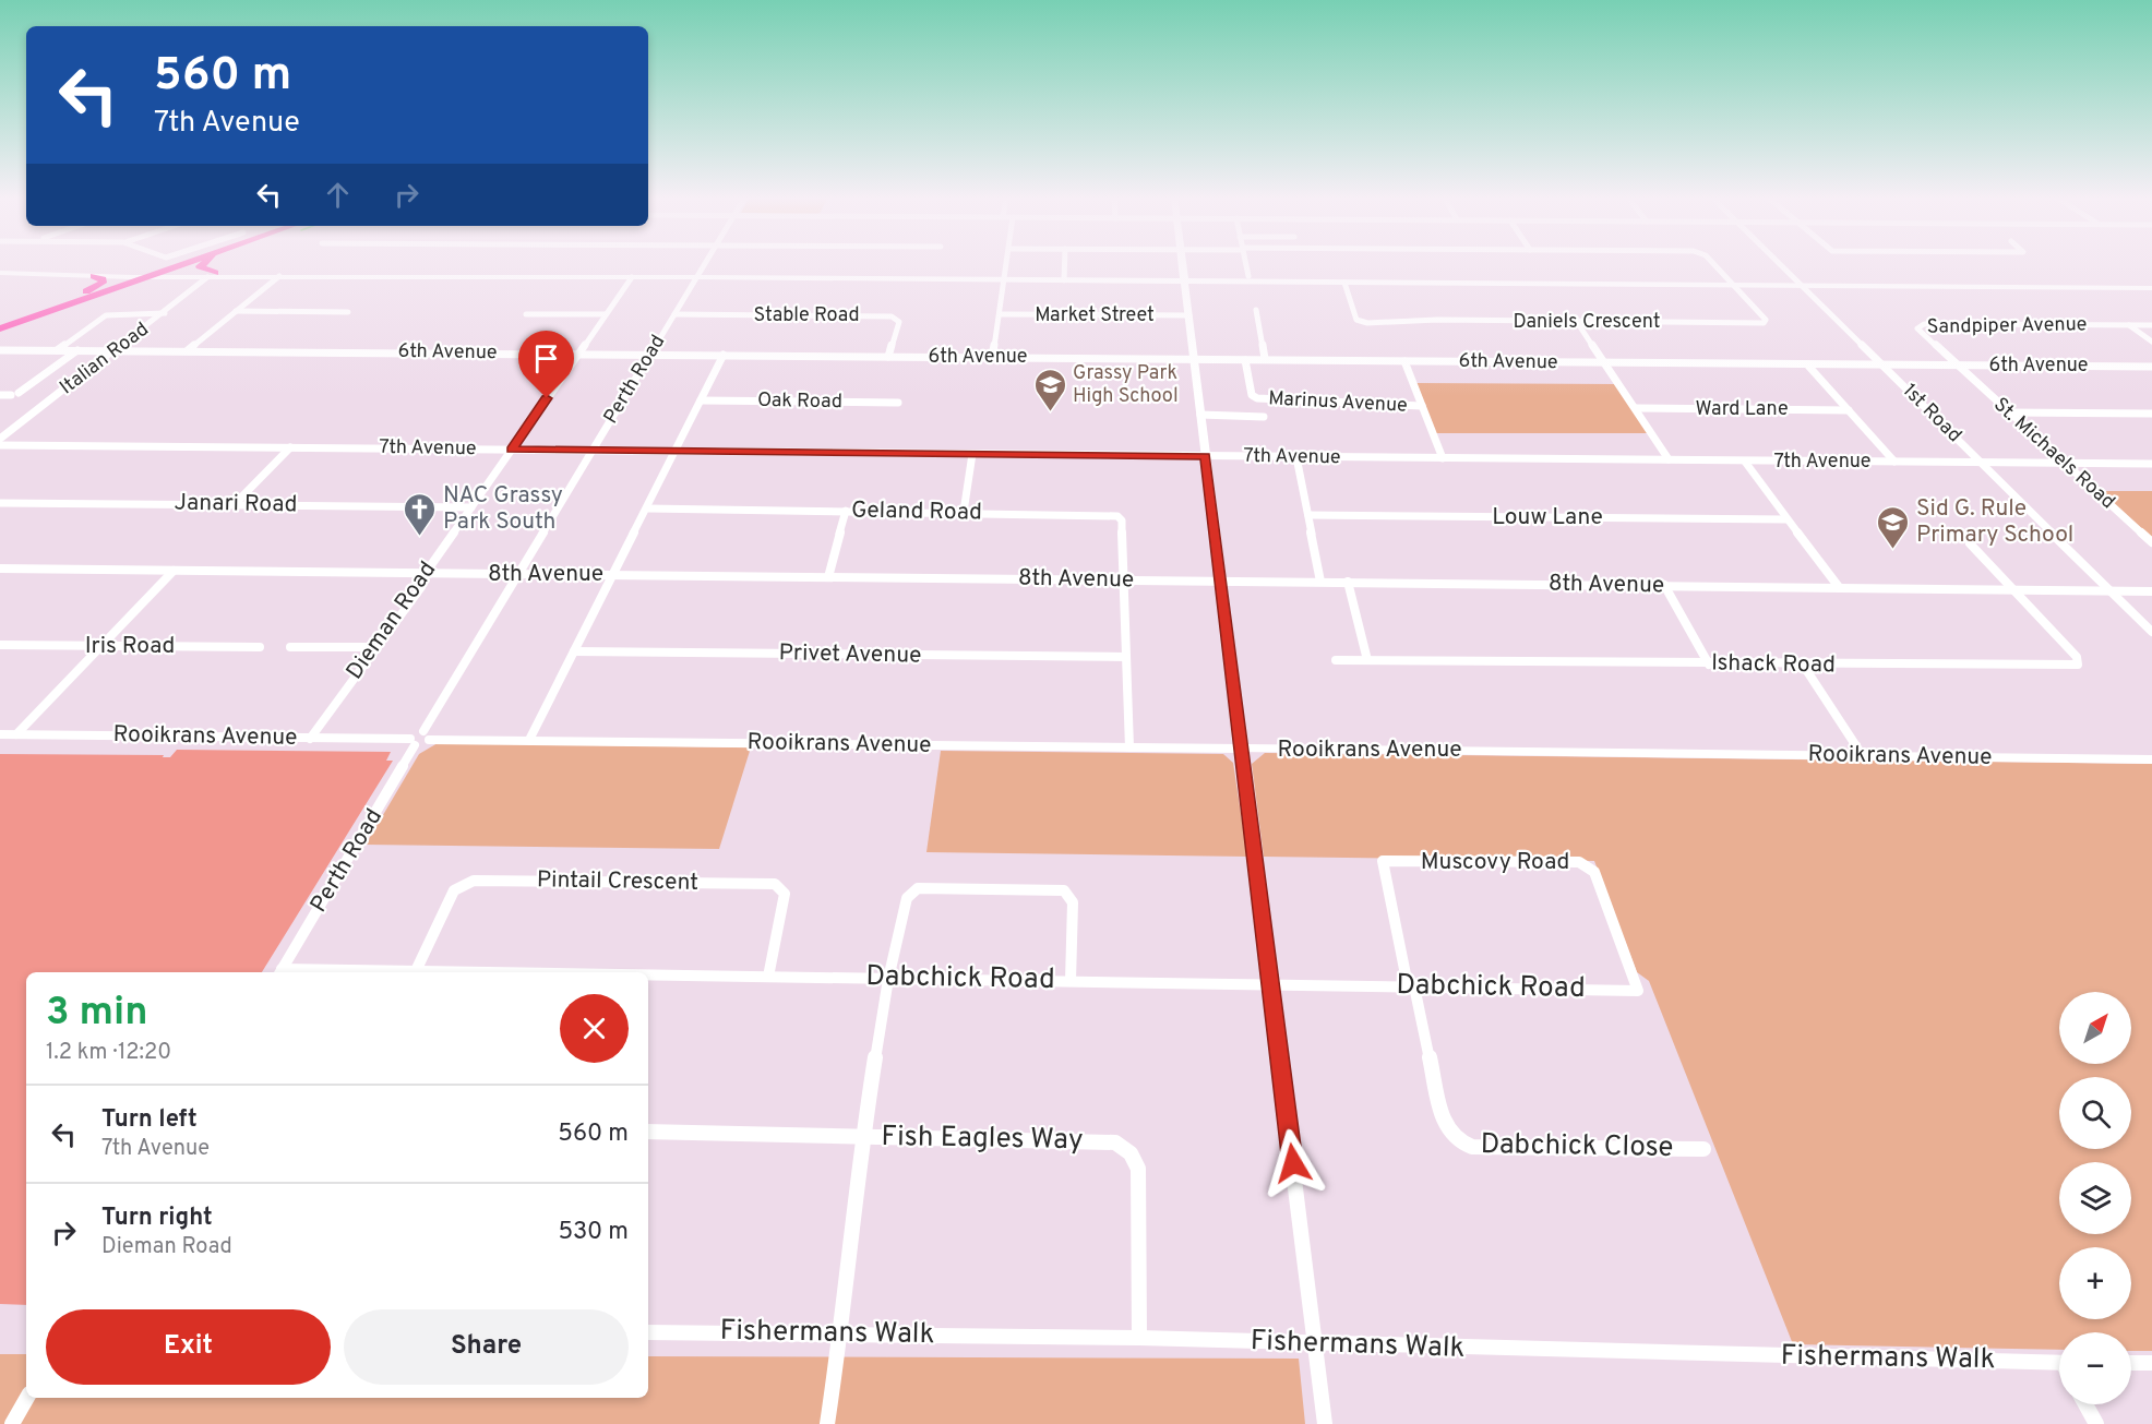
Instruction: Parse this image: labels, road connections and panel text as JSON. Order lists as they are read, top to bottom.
{
  "streets": {
    "main road": ["Rooikrans Avenue"],
    "street": [
      "Stable Road",
      "Market Street",
      "Daniels Crescent",
      "Sandpiper Avenue",
      "6th Avenue",
      "Italian Road",
      "Perth Road",
      "Oak Road",
      "Marinus Avenue",
      "Ward Lane",
      "1st Road",
      "7th Avenue",
      "St. Michaels Road",
      "Janari Road",
      "Geland Road",
      "Louw Lane",
      "8th Avenue",
      "Dieman Road",
      "Iris Road",
      "Privet Avenue",
      "Ishack Road",
      "Muscovy Road",
      "Pintail Crescent",
      "Dabchick Road",
      "Fish Eagles Way",
      "Dabchick Close",
      "Fishermans Walk"
    ]
  },
  "crossings": [
    ["Stable Road", "6th Avenue"],
    ["Stable Road", "Perth Road"],
    ["Sandpiper Avenue", "6th Avenue"],
    ["Sandpiper Avenue", "St. Michaels Road"],
    ["6th Avenue", "Italian Road"],
    ["6th Avenue", "Perth Road"],
    ["6th Avenue", "Marinus Avenue"],
    ["6th Avenue", "1st Road"],
    ["6th Avenue", "St. Michaels Road"],
    ["6th Avenue", "Dieman Road"],
    ["Perth Road", "7th Avenue"],
    ["Perth Road", "8th Avenue"],
    ["Perth Road", "Rooikrans Avenue"],
    ["1st Road", "7th Avenue"],
    ["1st Road", "8th Avenue"],
    ["7th Avenue", "St. Michaels Road"],
    ["7th Avenue", "Dieman Road"],
    ["Janari Road", "Dieman Road"],
    ["Geland Road", "8th Avenue"],
    ["Geland Road", "Privet Avenue"],
    ["Geland Road", "Rooikrans Avenue"],
    ["8th Avenue", "Dieman Road"],
    ["8th Avenue", "Ishack Road"],
    ["Dieman Road", "Rooikrans Avenue"],
    ["Muscovy Road", "Dabchick Road"],
    ["Muscovy Road", "Dabchick Close"],
    ["Pintail Crescent", "Dabchick Road"],
    ["Dabchick Road", "Dabchick Close"],
    ["Fish Eagles Way", "Fishermans Walk"]
  ],
  "places": {
    "school or university": ["Grassy Park High School", "Sid G. Rule Primary School"],
    "church": ["NAC Grassy Park South"]
  },
  "north": "top right",
  "page": {
    "turn": ["560 m", "7th Avenue"],
    "heading": ["3 min", "1.2 km · 12:20"],
    "map_buttons": ["+", "−"],
    "list": [
      {
        "name": "Turn left",
        "note": "7th Avenue",
        "value": "560 m"
      },
      {
        "name": "Turn right",
        "note": "Dieman Road",
        "value": "530 m"
      }
    ],
    "buttons": ["Exit", "Share"]
  }
}
